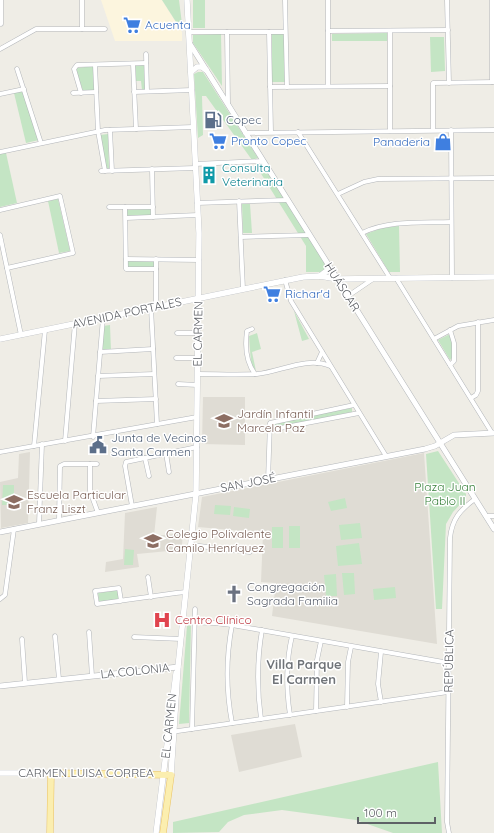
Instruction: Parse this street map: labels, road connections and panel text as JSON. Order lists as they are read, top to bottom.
{
  "streets": {
    "main road": ["AVENIDA PORTALES", "EL CARMEN", "CARMEN LUISA CORREA"],
    "street": [
      "HUÁSCAR",
      "SAN JOSÉ",
      "REPÚBLICA",
      "LA COLONIA"
    ]
  },
  "crossings": [
    ["HUÁSCAR", "AVENIDA PORTALES"],
    ["HUÁSCAR", "EL CARMEN"],
    ["HUÁSCAR", "SAN JOSÉ"],
    ["HUÁSCAR", "REPÚBLICA"],
    ["AVENIDA PORTALES", "EL CARMEN"],
    ["EL CARMEN", "SAN JOSÉ"],
    ["EL CARMEN", "LA COLONIA"],
    ["EL CARMEN", "CARMEN LUISA CORREA"]
  ],
  "districts": ["Villa Parque El Carmen"],
  "parks": ["Plaza Juan Pablo II"],
  "places": {
    "supermarket": ["Acuenta", "Pronto Copec", "Richar'd"],
    "fuel station": ["Copec"],
    "shop": ["Panaderia"],
    "building": ["Consulta Veterinaria"],
    "school or university": ["Jardín Infantil Marcela Paz", "Escuela Particular Franz Liszt", "Colegio Polivalente Camilo Henríquez"],
    "public building": ["Junta de Vecinos Santa Carmen"],
    "church": ["Congregación Sagrada Familia"],
    "hospital": ["Centro Clínico"]
  },
  "scale_bar": "100 m"
}
